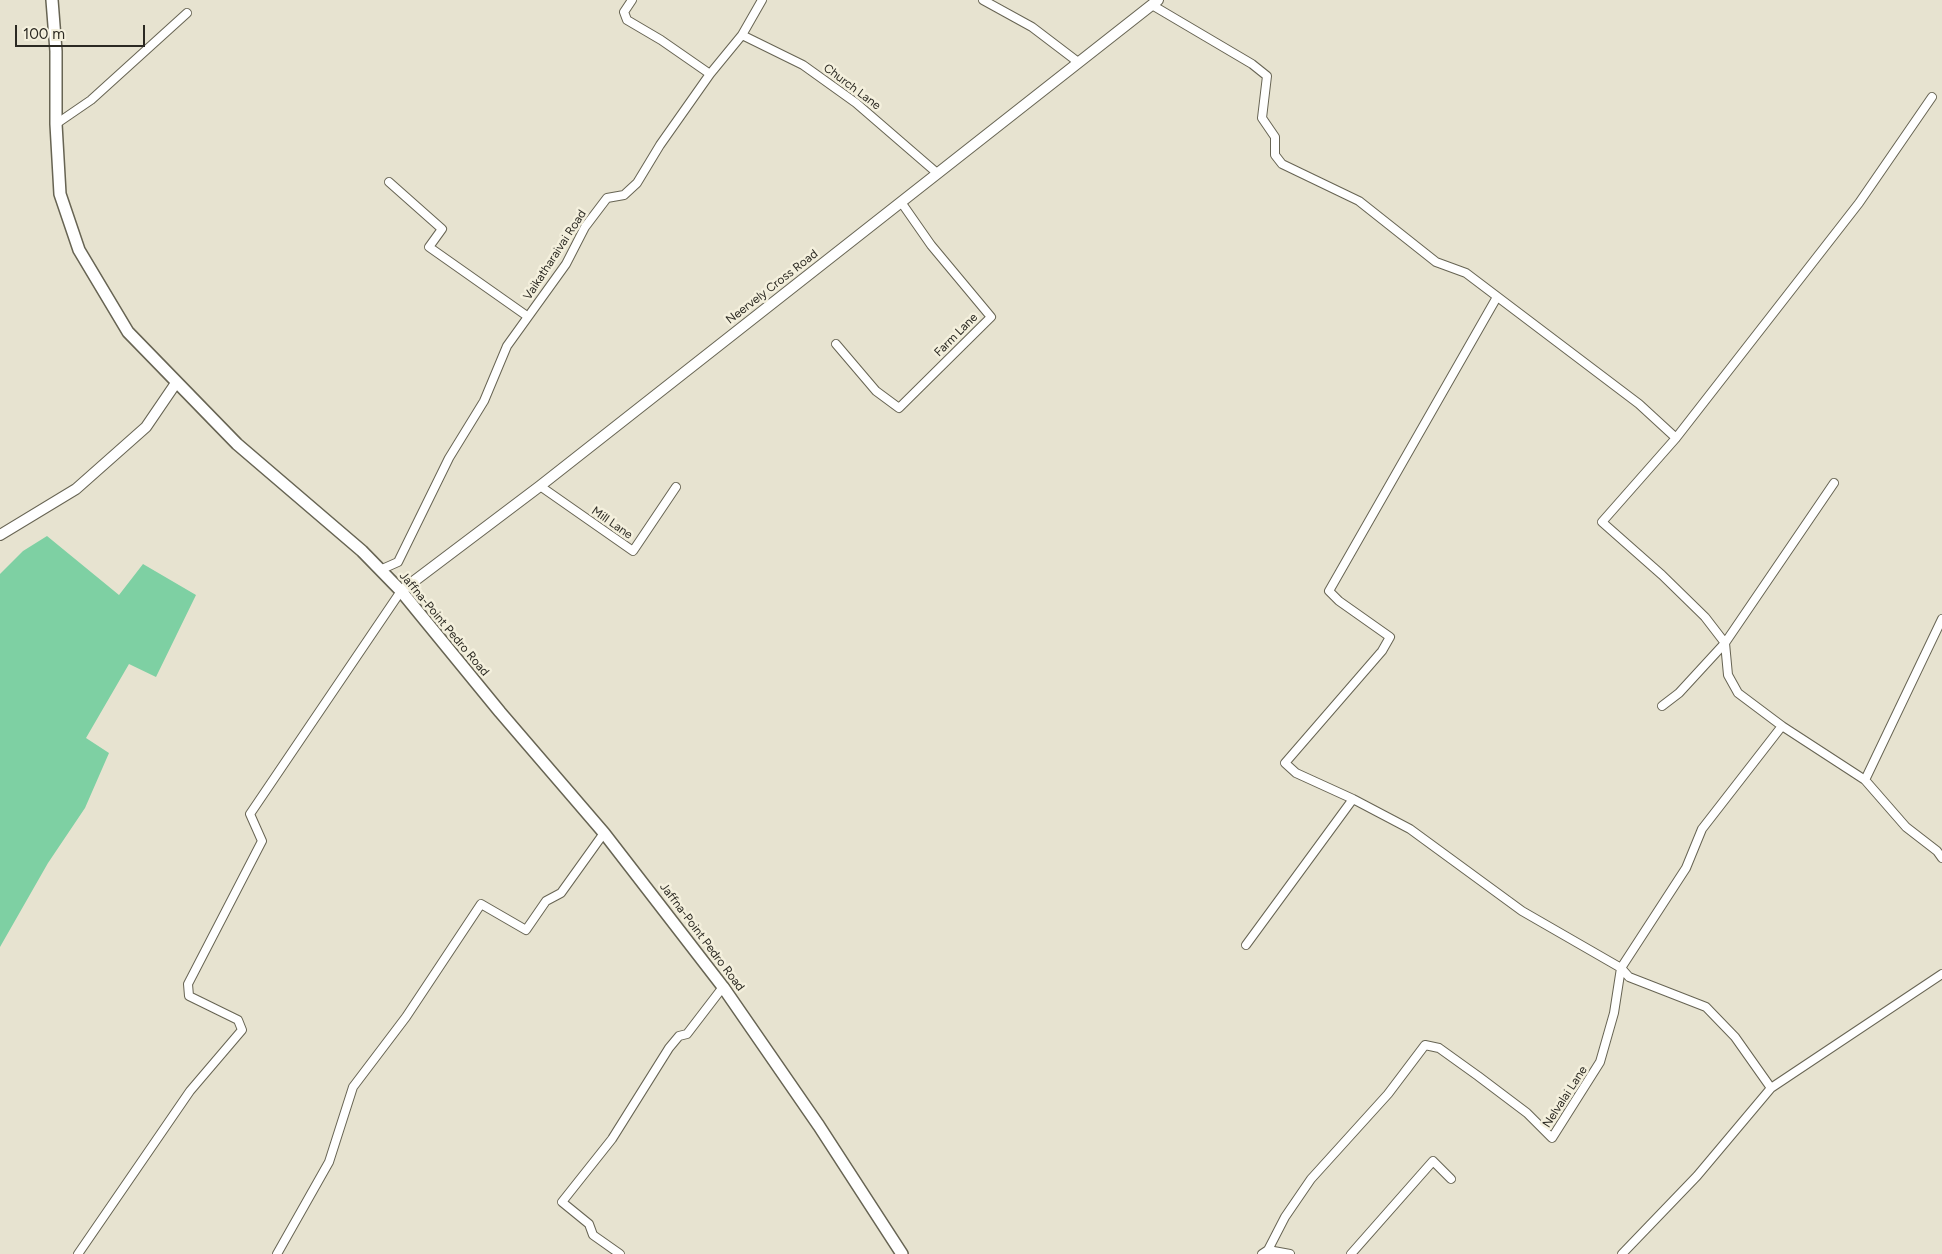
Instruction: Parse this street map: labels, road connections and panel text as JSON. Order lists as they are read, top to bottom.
{
  "streets": {
    "main road": ["Jaffna-Point Pedro Road"],
    "street": [
      "Church Lane",
      "Vaikatharaivai Road",
      "Neervely Cross Road",
      "Farm Lane",
      "Mill Lane",
      "Nelvalai Lane"
    ]
  },
  "crossings": [
    ["Church Lane", "Vaikatharaivai Road"],
    ["Church Lane", "Neervely Cross Road"],
    ["Vaikatharaivai Road", "Jaffna-Point Pedro Road"],
    ["Neervely Cross Road", "Farm Lane"],
    ["Neervely Cross Road", "Mill Lane"],
    ["Neervely Cross Road", "Jaffna-Point Pedro Road"]
  ],
  "scale_bar": "100 m"
}
